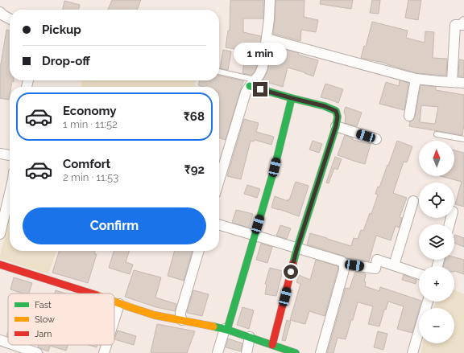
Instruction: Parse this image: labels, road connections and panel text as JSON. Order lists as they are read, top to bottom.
{
  "legend": ["Fast", "Slow", "Jam"],
  "north": "top",
  "page": {
    "banner": ["Pickup", "Drop-off"],
    "bubble": "1 min",
    "list": [
      {
        "name": "Economy",
        "note": "1 min · 11:52",
        "value": "₹68"
      },
      {
        "name": "Comfort",
        "note": "2 min · 11:53",
        "value": "₹92"
      }
    ],
    "map_buttons": ["+", "−"],
    "buttons": "Confirm"
  }
}
